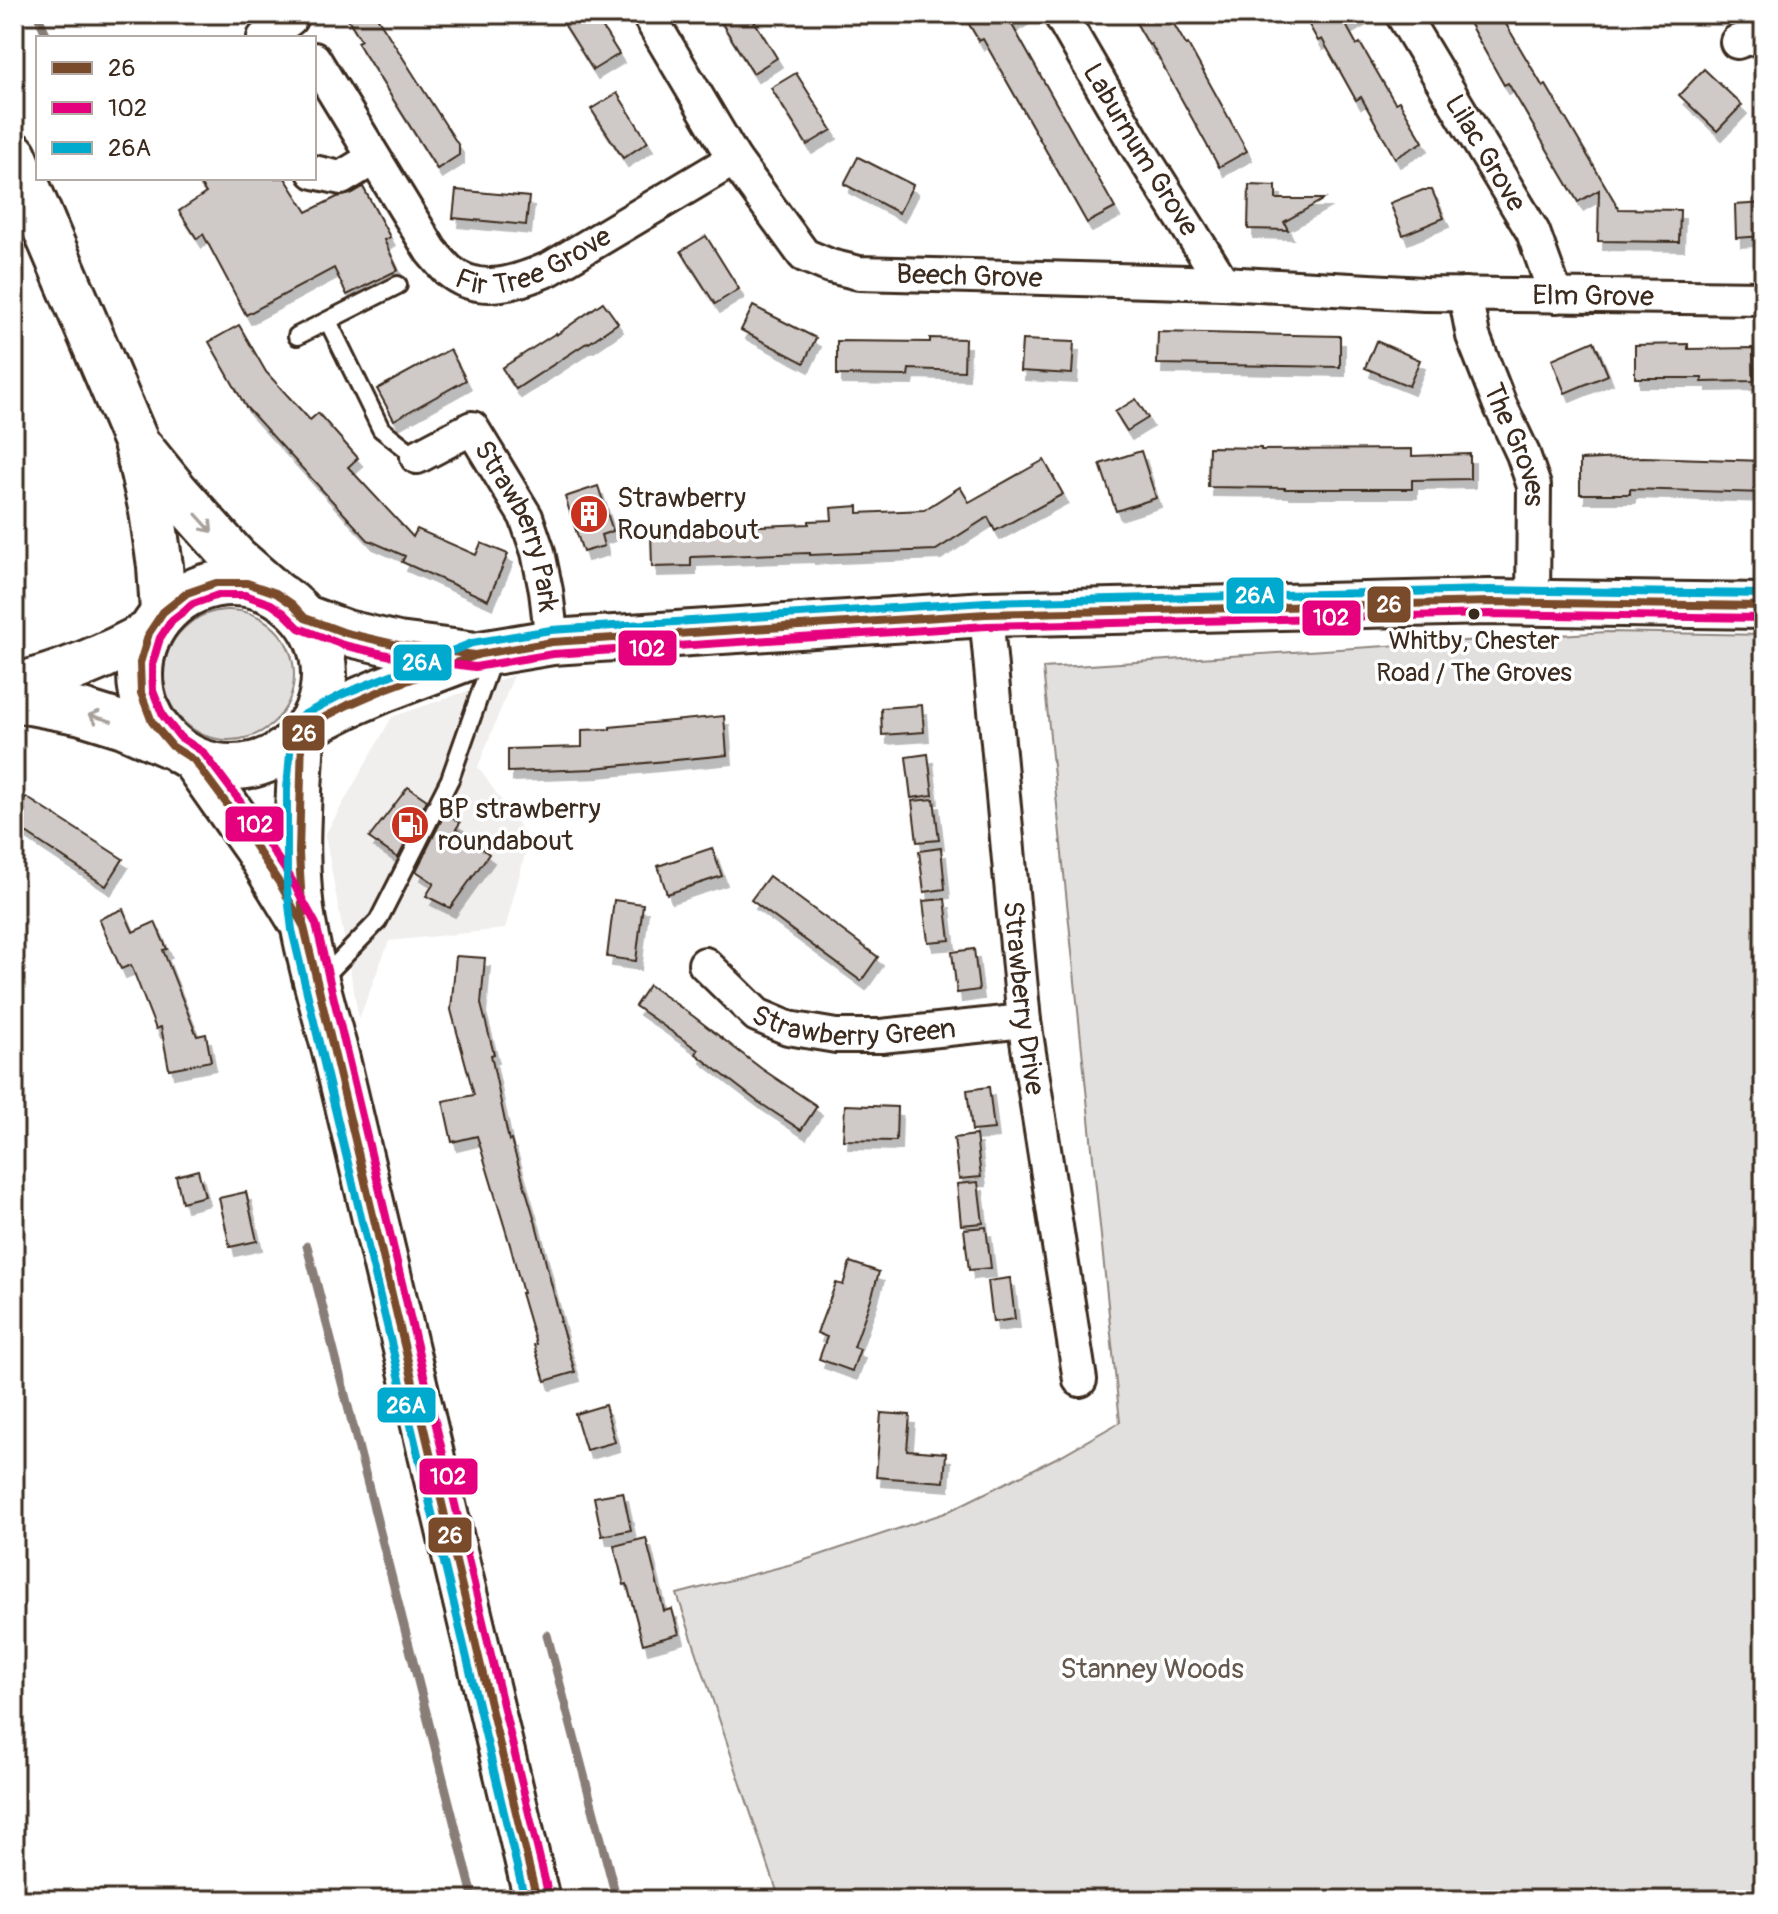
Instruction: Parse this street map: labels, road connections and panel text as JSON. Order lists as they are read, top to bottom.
{
  "streets": {
    "street": [
      "Laburnum Grove",
      "Lilac Grove",
      "Fir Tree Grove",
      "Beech Grove",
      "Elm Grove",
      "The Groves",
      "Strawberry Park",
      "Strawberry Drive",
      "Strawberry Green"
    ]
  },
  "crossings": [
    ["Laburnum Grove", "Beech Grove"],
    ["Lilac Grove", "Elm Grove"],
    ["Fir Tree Grove", "Beech Grove"],
    ["Beech Grove", "Elm Grove"],
    ["Elm Grove", "The Groves"],
    ["Strawberry Drive", "Strawberry Green"]
  ],
  "parks": ["Stanney Woods"],
  "places": {
    "building": ["Strawberry Roundabout"],
    "other": ["Whitby, Chester Road / The Groves"],
    "fuel station": ["BP strawberry roundabout"]
  },
  "lines": ["transit line 26", "transit line 26A", "transit line 102"],
  "legend": ["26", "102", "26A"]
}
